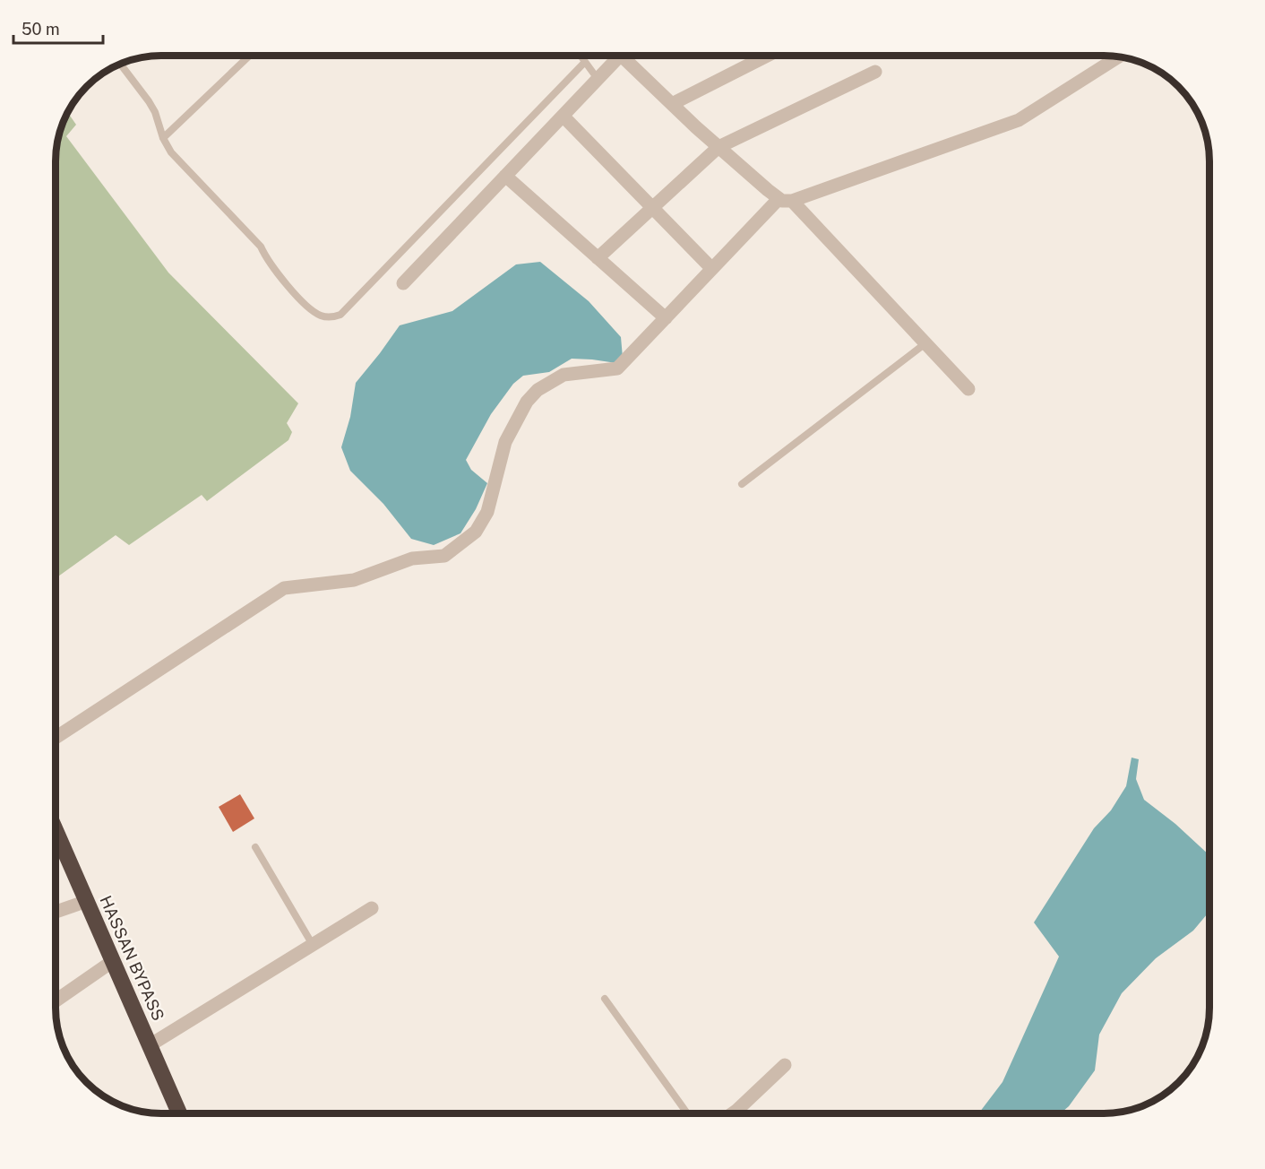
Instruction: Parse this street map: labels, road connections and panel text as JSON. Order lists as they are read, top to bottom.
{
  "streets": {
    "highway": ["HASSAN BYPASS"]
  },
  "scale_bar": "50 m"
}
